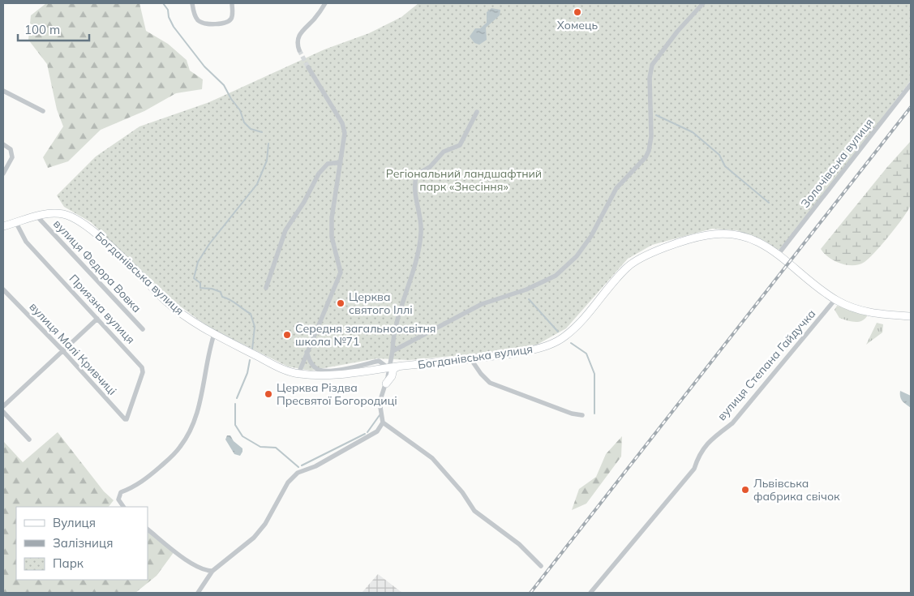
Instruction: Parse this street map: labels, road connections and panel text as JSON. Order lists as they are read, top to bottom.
{
  "streets": {
    "main road": ["Богданівська вулиця"],
    "street": [
      "Золочівська вулиця",
      "вулиця Федора Вовка",
      "Приязна вулиця",
      "вулиця Малі Кривчиці",
      "вулиця Степана Гайдучка"
    ]
  },
  "crossings": [
    ["Золочівська вулиця", "Богданівська вулиця"],
    ["вулиця Федора Вовка", "Богданівська вулиця"],
    ["Богданівська вулиця", "Приязна вулиця"],
    ["Богданівська вулиця", "вулиця Степана Гайдучка"],
    ["Приязна вулиця", "вулиця Малі Кривчиці"]
  ],
  "parks": ["Регіональний ландшафтний парк «Знесіння»"],
  "places": [
    "Хомець",
    "Церква святого Іллі",
    "Середня загальноосвітня школа №71",
    "Церква Різдва Пресвятої Богородиці",
    "Львівська фабрика свічок"
  ],
  "legend": ["Вулиця", "Залізниця", "Парк"],
  "scale_bar": "100 m"
}
